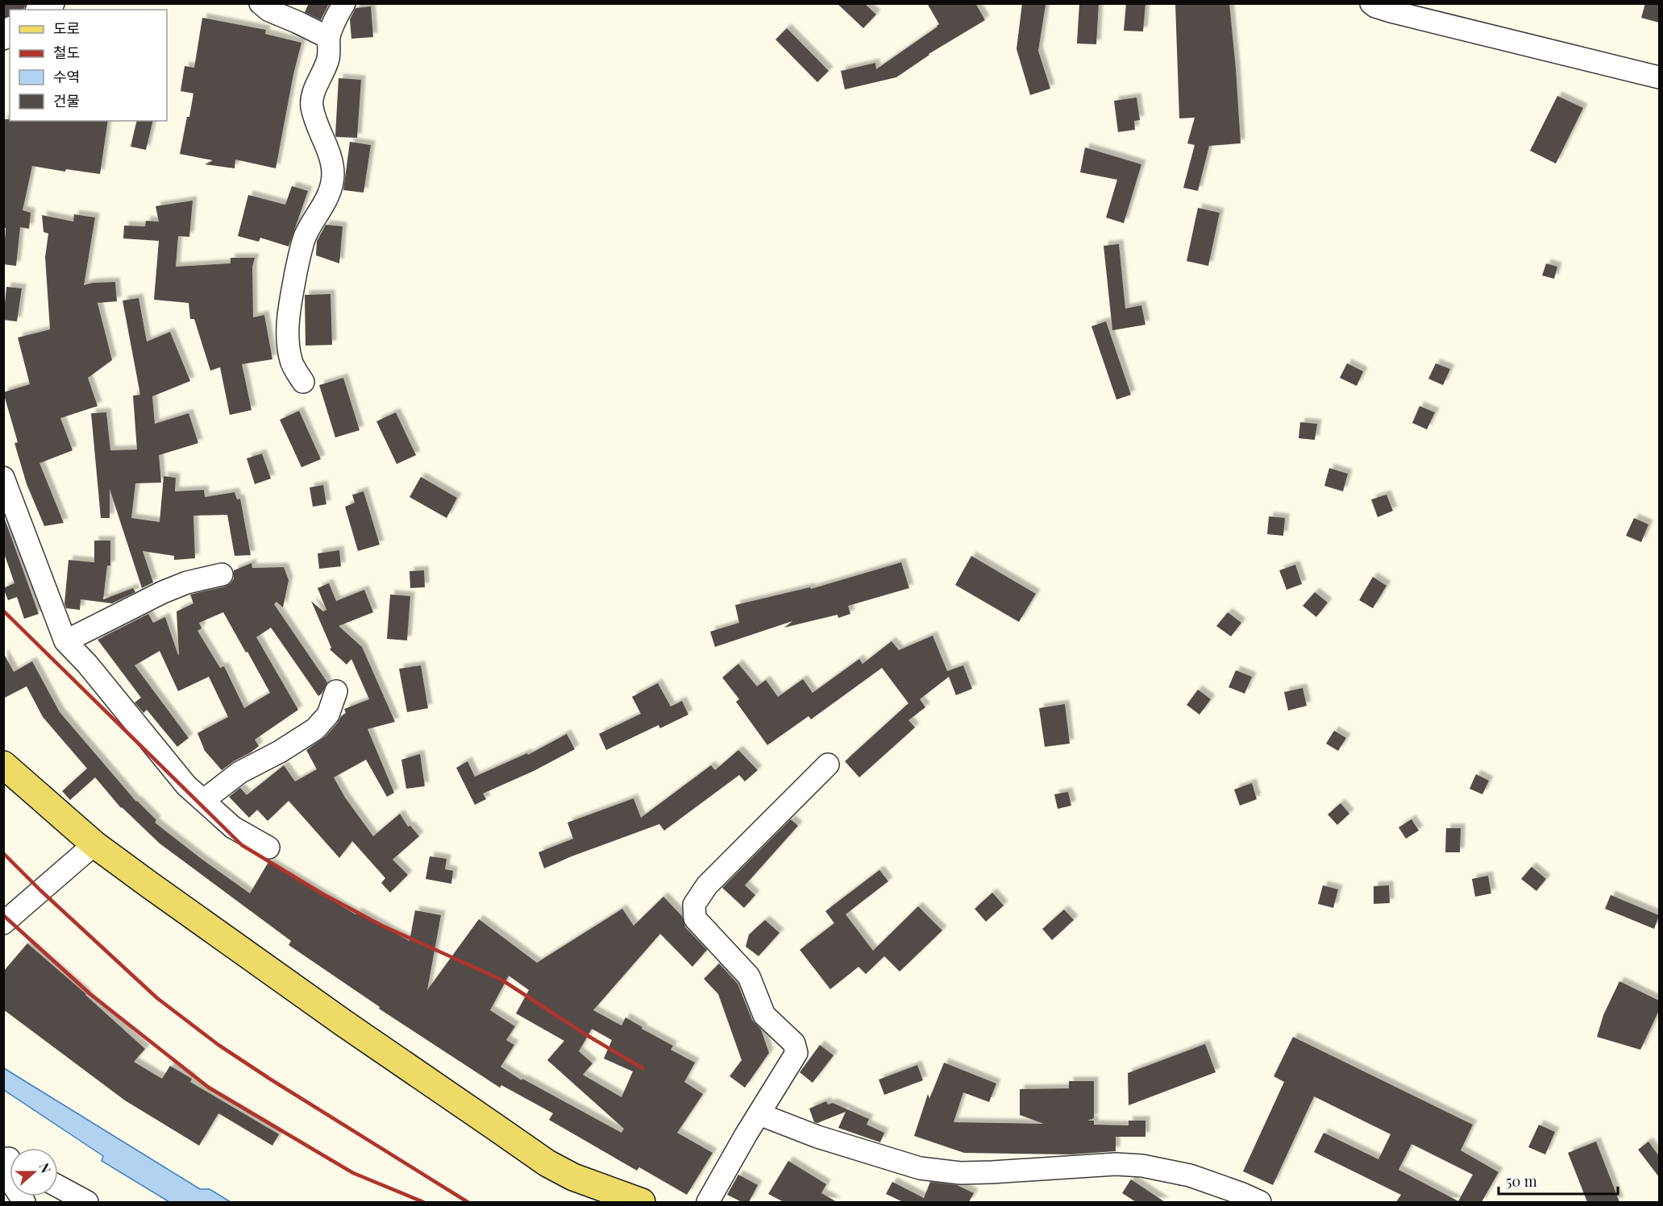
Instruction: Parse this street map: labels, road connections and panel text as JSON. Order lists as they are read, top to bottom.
{
  "legend": [
    "도로",
    "철도",
    "수역",
    "건물"
  ],
  "scale_bar": "50 m",
  "north": "right"
}
